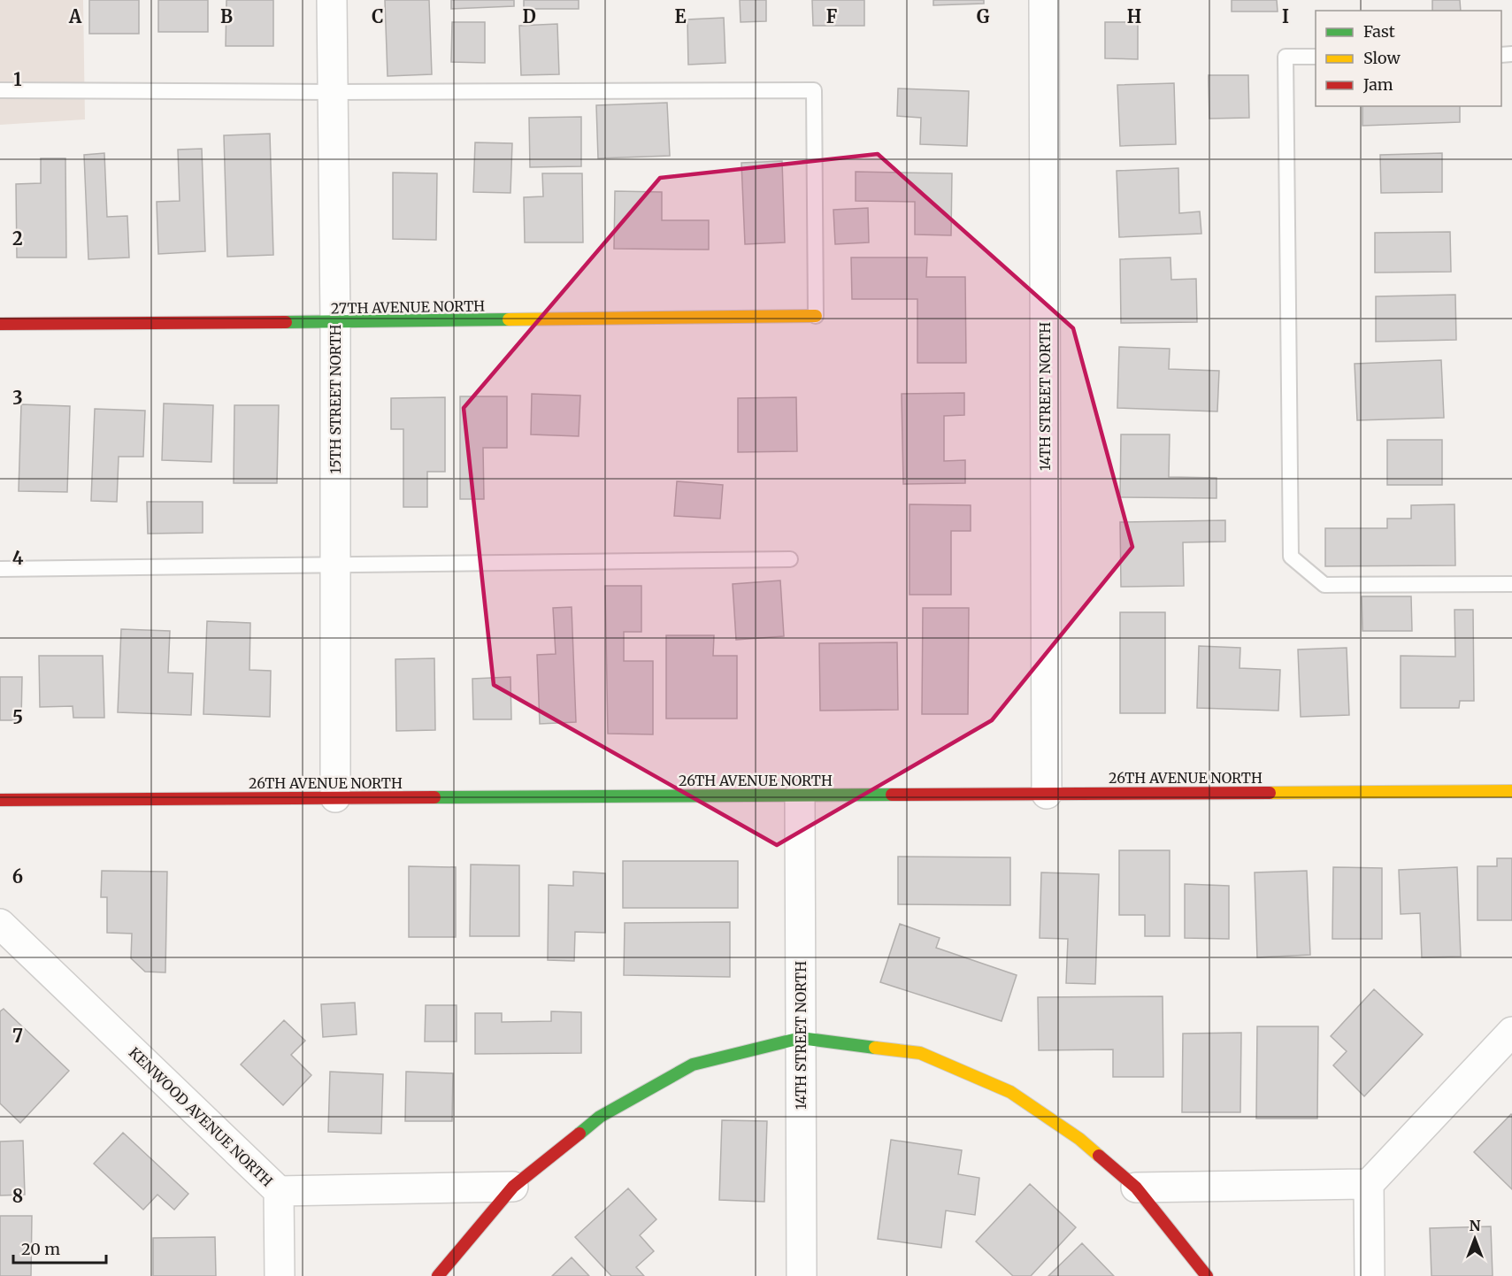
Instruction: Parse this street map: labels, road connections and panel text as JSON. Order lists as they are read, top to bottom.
{
  "streets": {
    "street": [
      "27TH AVENUE NORTH",
      "14TH STREET NORTH",
      "15TH STREET NORTH",
      "26TH AVENUE NORTH",
      "KENWOOD AVENUE NORTH"
    ]
  },
  "crossings": [
    ["27TH AVENUE NORTH", "15TH STREET NORTH"],
    ["14TH STREET NORTH", "26TH AVENUE NORTH"],
    ["15TH STREET NORTH", "26TH AVENUE NORTH"]
  ],
  "legend": ["Fast", "Slow", "Jam"],
  "scale_bar": "20 m",
  "north": "top",
  "grid": {
    "columns": [
      "A",
      "B",
      "C",
      "D",
      "E",
      "F",
      "G",
      "H",
      "I"
    ],
    "rows": [
      "1",
      "2",
      "3",
      "4",
      "5",
      "6",
      "7",
      "8"
    ]
  }
}
